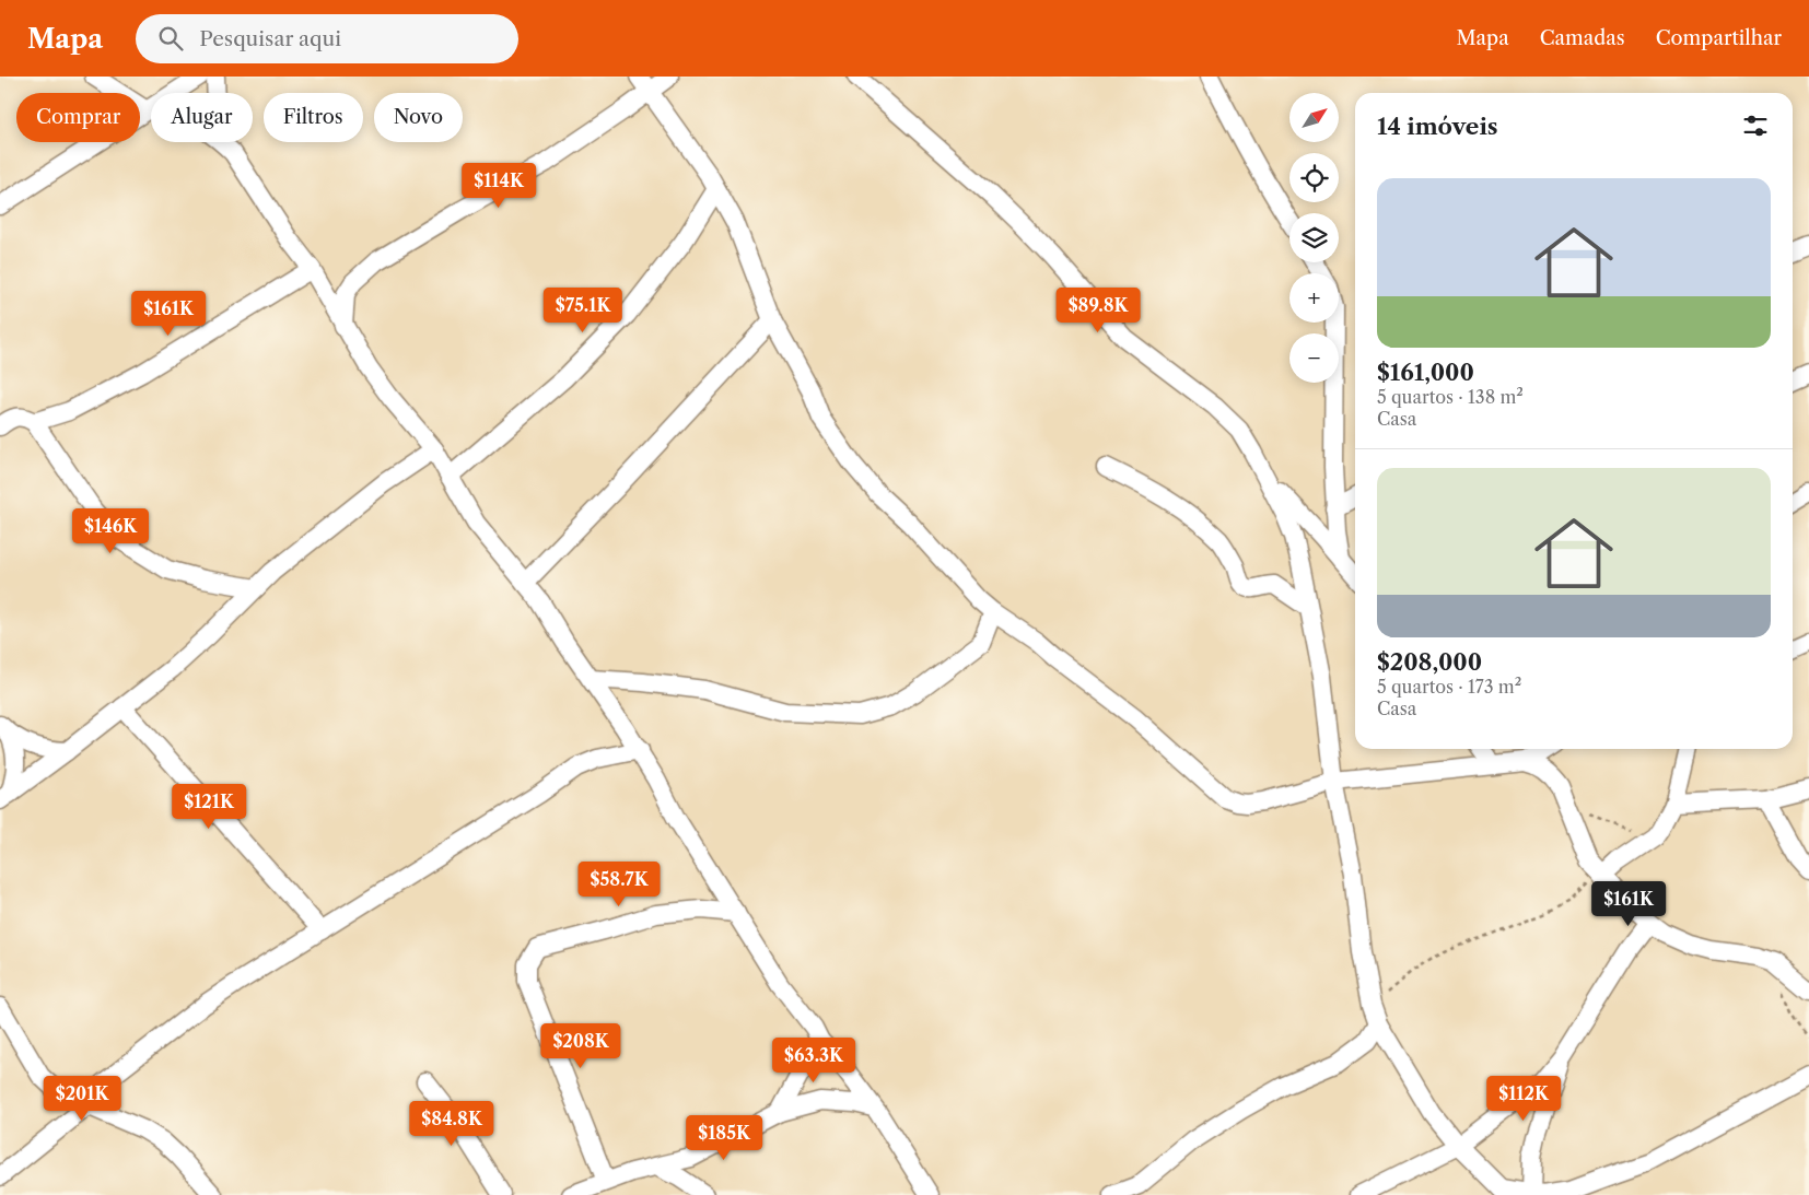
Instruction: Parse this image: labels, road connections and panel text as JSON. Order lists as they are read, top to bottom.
{
  "north": "top right",
  "page": {
    "header": "Mapa",
    "search": "Pesquisar aqui",
    "nav": ["Mapa", "Camadas", "Compartilhar"],
    "map_buttons": ["+", "−"],
    "chip": [
      "Comprar",
      "Alugar",
      "Filtros",
      "Novo"
    ],
    "heading": "14 imóveis",
    "list": [
      {
        "name": "$161,000",
        "note": "5 quartos · 138 m² · Casa"
      },
      {
        "name": "$208,000",
        "note": "5 quartos · 173 m² · Casa"
      }
    ],
    "price": [
      "$114K",
      "$75.1K",
      "$89.8K",
      "$161K",
      "$146K",
      "$121K",
      "$58.7K",
      "$161K",
      "$208K",
      "$63.3K",
      "$201K",
      "$112K",
      "$84.8K",
      "$185K"
    ]
  }
}
